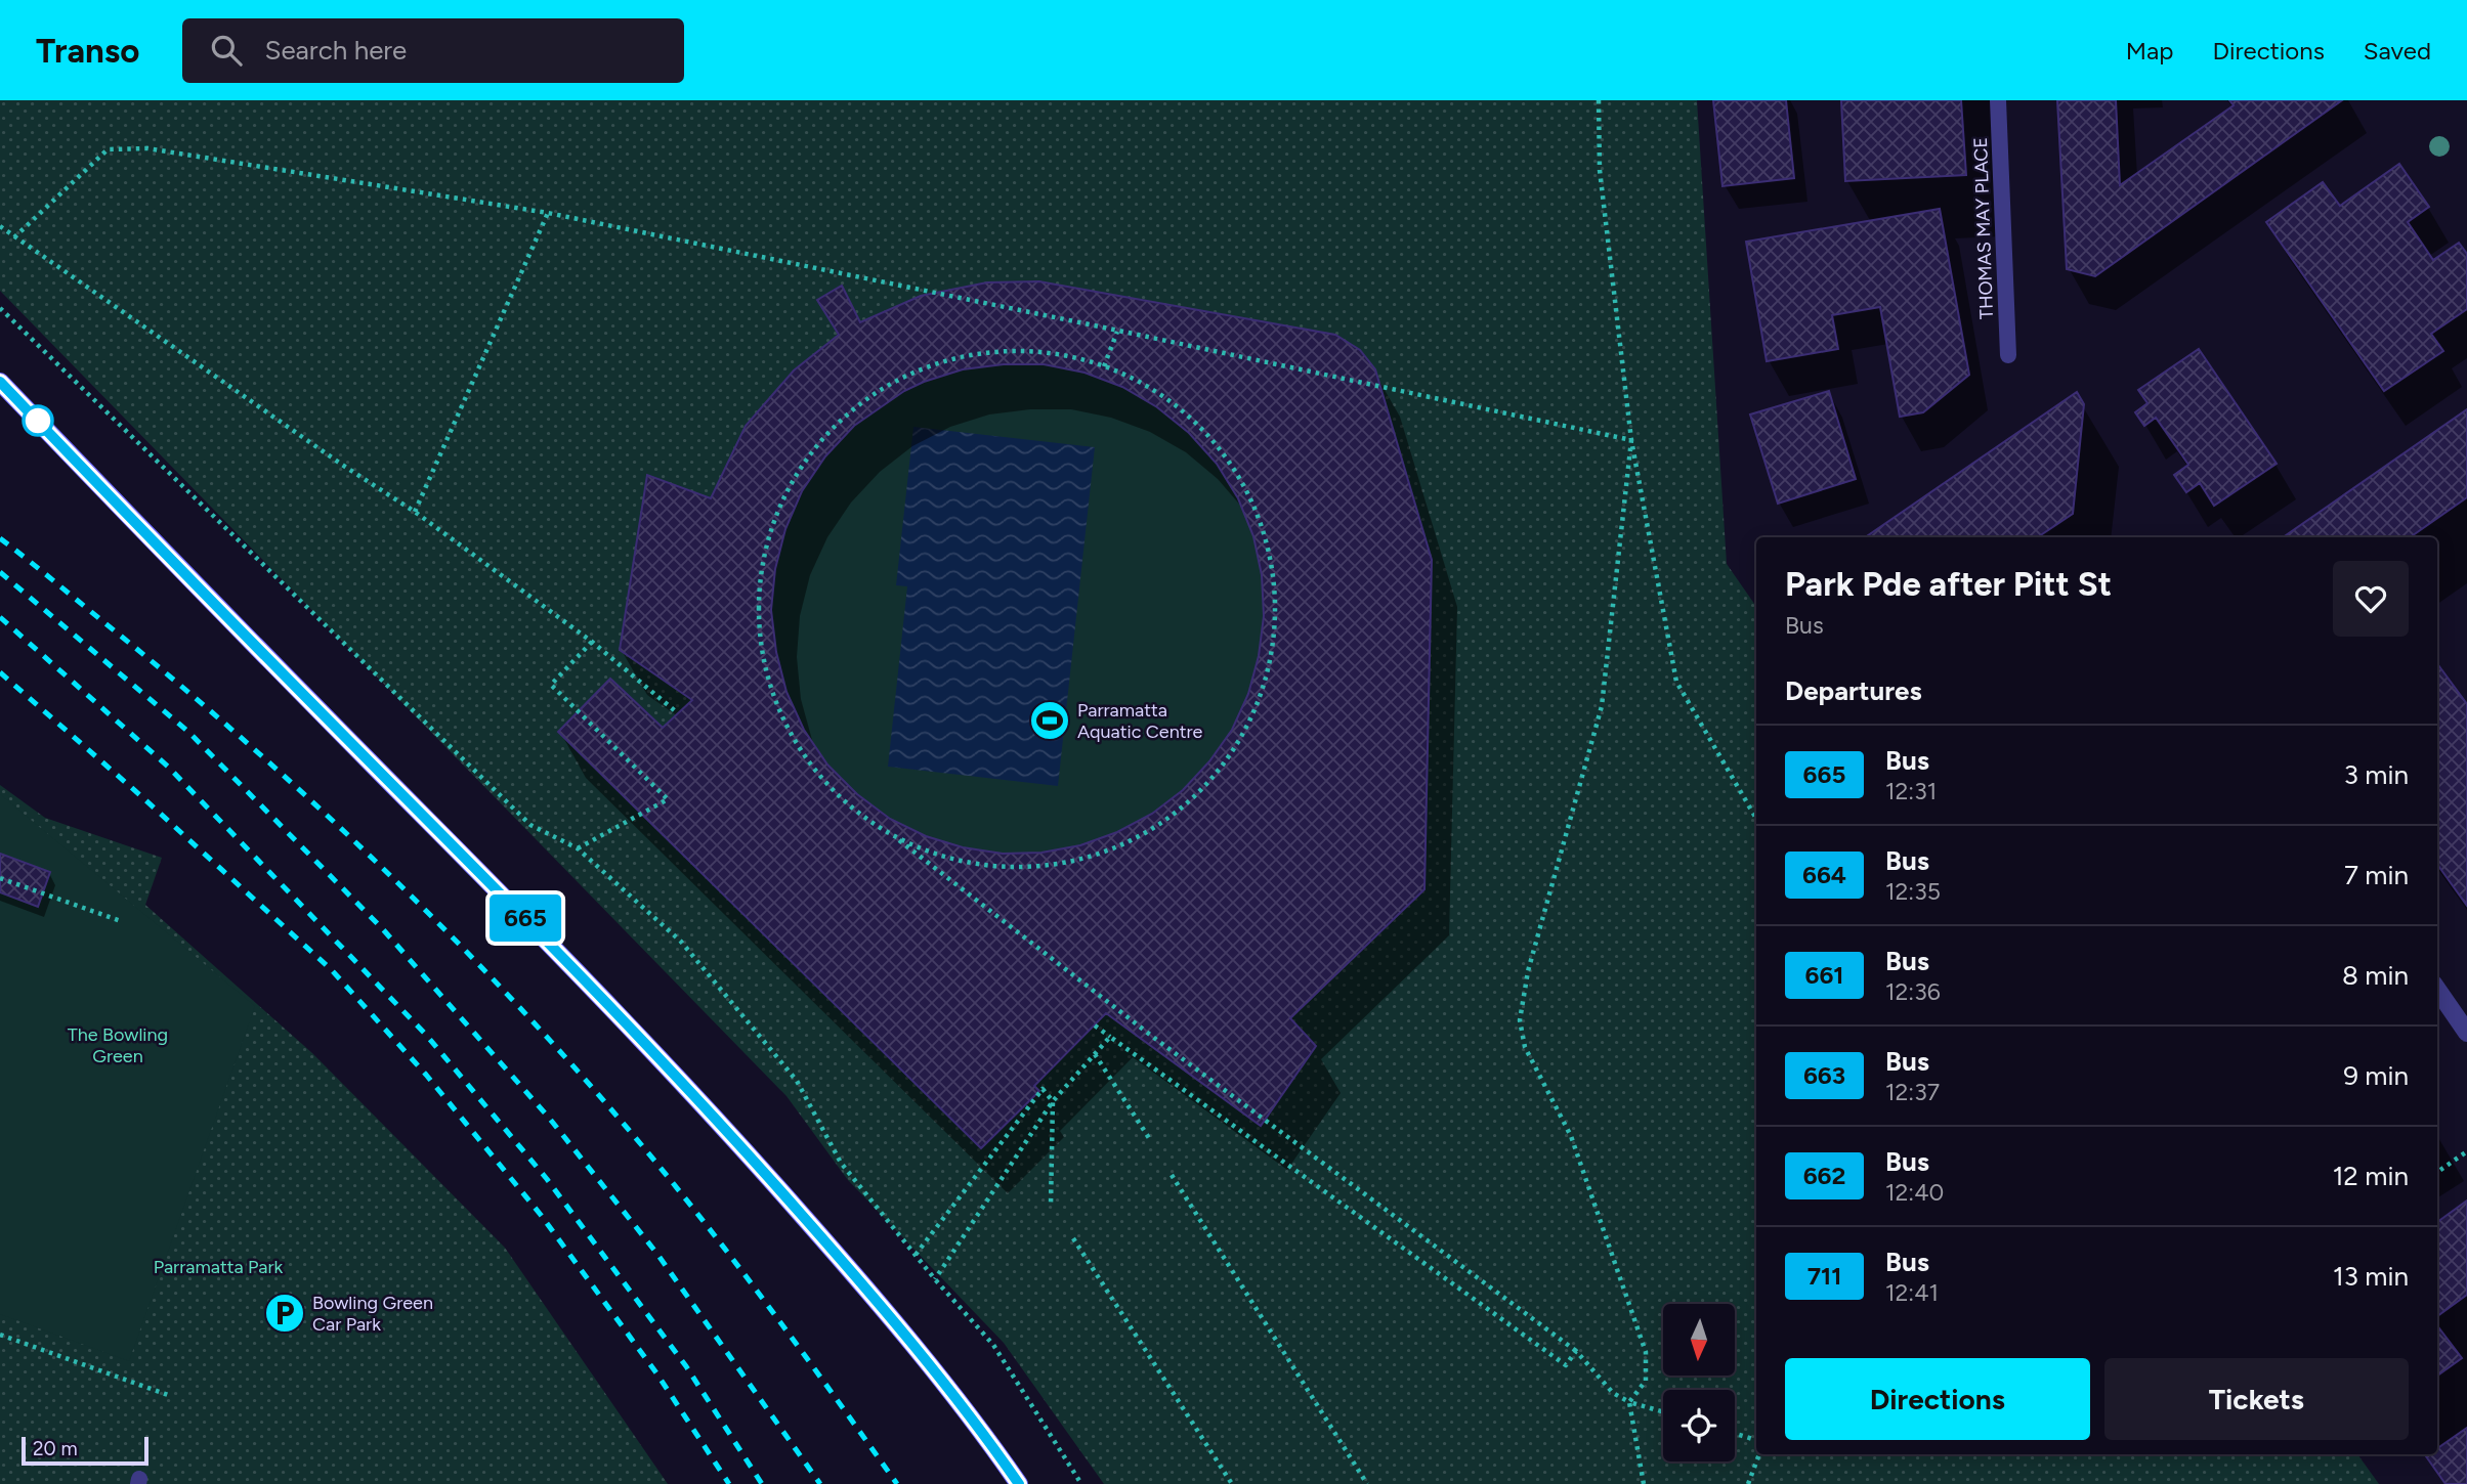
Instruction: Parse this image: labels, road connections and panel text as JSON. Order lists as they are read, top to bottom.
{
  "streets": {
    "lane": ["THOMAS MAY PLACE"]
  },
  "parks": ["The Bowling Green", "Parramatta Park"],
  "places": {
    "sports": ["Parramatta Aquatic Centre"],
    "parking": ["Bowling Green Car Park"]
  },
  "lines": ["bus line 665"],
  "scale_bar": "20 m",
  "north": "bottom",
  "page": {
    "header": "Transo",
    "search": "Search here",
    "nav": ["Map", "Directions", "Saved"],
    "on_map": "665",
    "heading": [
      ["Park Pde after Pitt St", "Bus"],
      "Departures"
    ],
    "list": [
      {
        "mark": "665",
        "name": "Bus",
        "note": "12:31",
        "value": "3 min"
      },
      {
        "mark": "664",
        "name": "Bus",
        "note": "12:35",
        "value": "7 min"
      },
      {
        "mark": "661",
        "name": "Bus",
        "note": "12:36",
        "value": "8 min"
      },
      {
        "mark": "663",
        "name": "Bus",
        "note": "12:37",
        "value": "9 min"
      },
      {
        "mark": "662",
        "name": "Bus",
        "note": "12:40",
        "value": "12 min"
      },
      {
        "mark": "711",
        "name": "Bus",
        "note": "12:41",
        "value": "13 min"
      }
    ],
    "buttons": ["Directions", "Tickets"],
    "scale": "20 m"
  }
}
